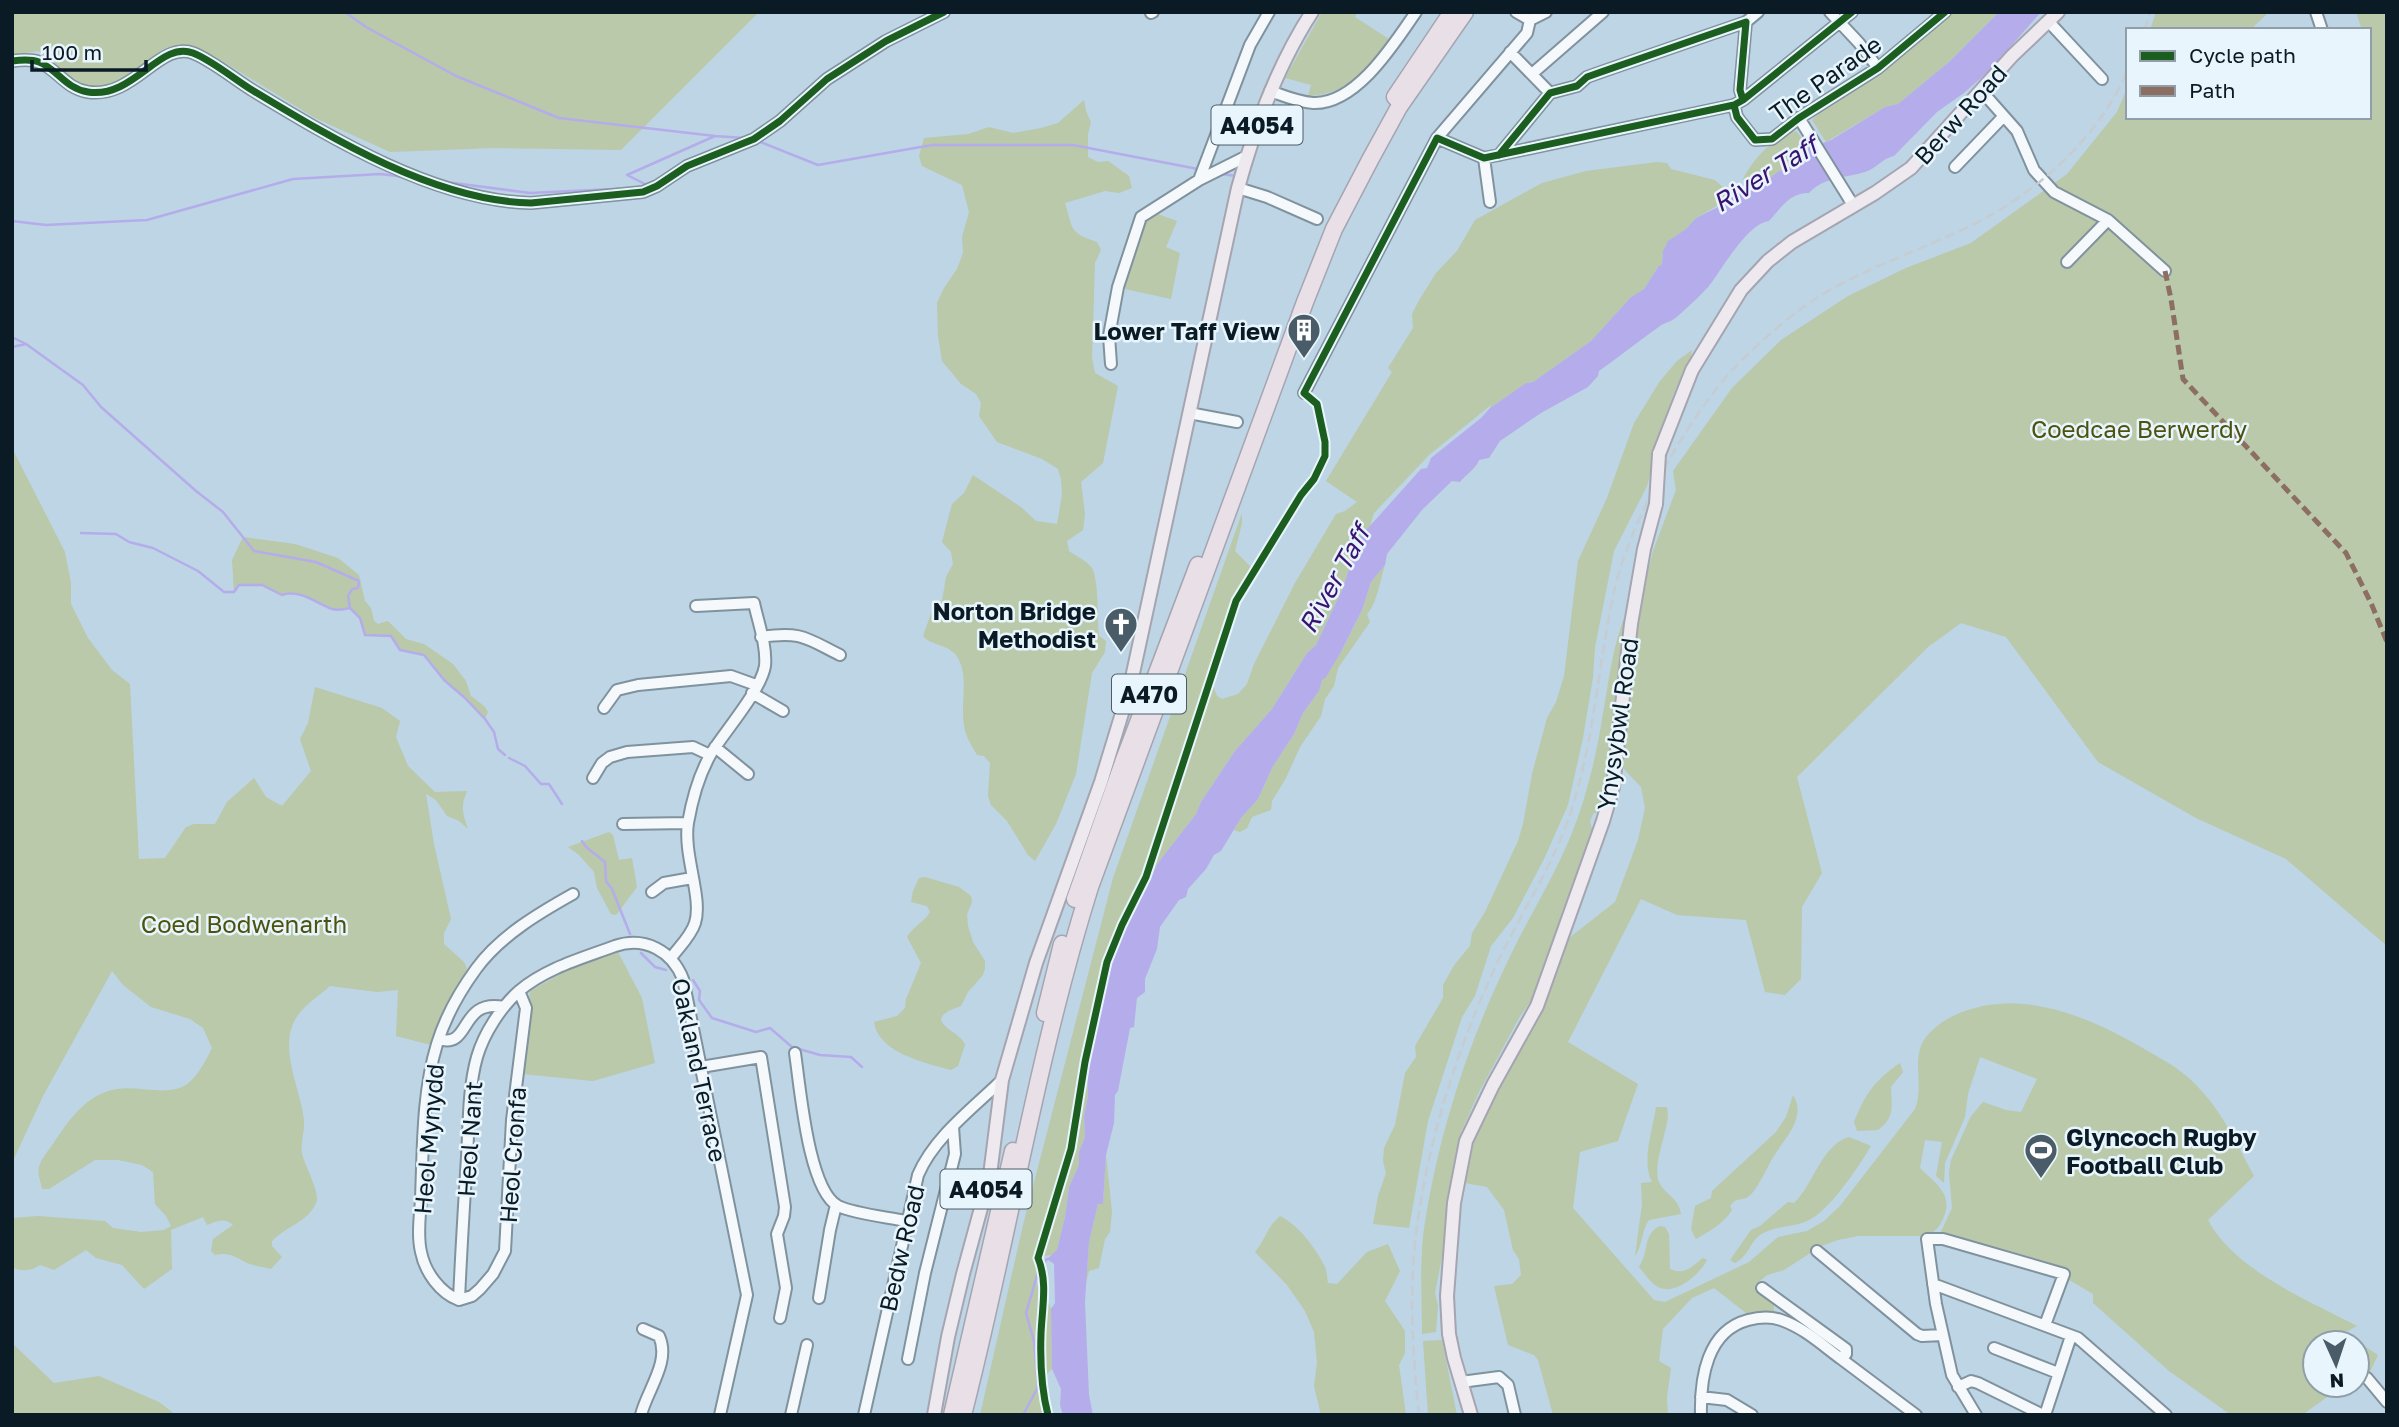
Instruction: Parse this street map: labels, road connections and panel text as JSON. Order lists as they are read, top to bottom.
{
  "streets": {
    "highway": ["A470"],
    "main road": ["Berw Road", "A4054", "Ynysybwl Road"],
    "street": [
      "The Parade",
      "Oakland Terrace",
      "Heol Mynydd",
      "Heol Nant",
      "Heol Cronfa",
      "Bedw Road"
    ]
  },
  "crossings": [
    ["Berw Road", "Ynysybwl Road"],
    ["A4054", "Bedw Road"],
    ["Oakland Terrace", "Heol Nant"],
    ["Oakland Terrace", "Heol Cronfa"],
    ["Heol Mynydd", "Heol Nant"],
    ["Heol Mynydd", "Heol Cronfa"],
    ["Heol Nant", "Heol Cronfa"]
  ],
  "water": ["River Taff"],
  "parks": ["Coedcae Berwerdy", "Coed Bodwenarth"],
  "places": {
    "building": ["Lower Taff View"],
    "church": ["Norton Bridge Methodist"],
    "sports": ["Glyncoch Rugby Football Club"]
  },
  "legend": ["Cycle path", "Path"],
  "scale_bar": "100 m",
  "north": "bottom"
}
